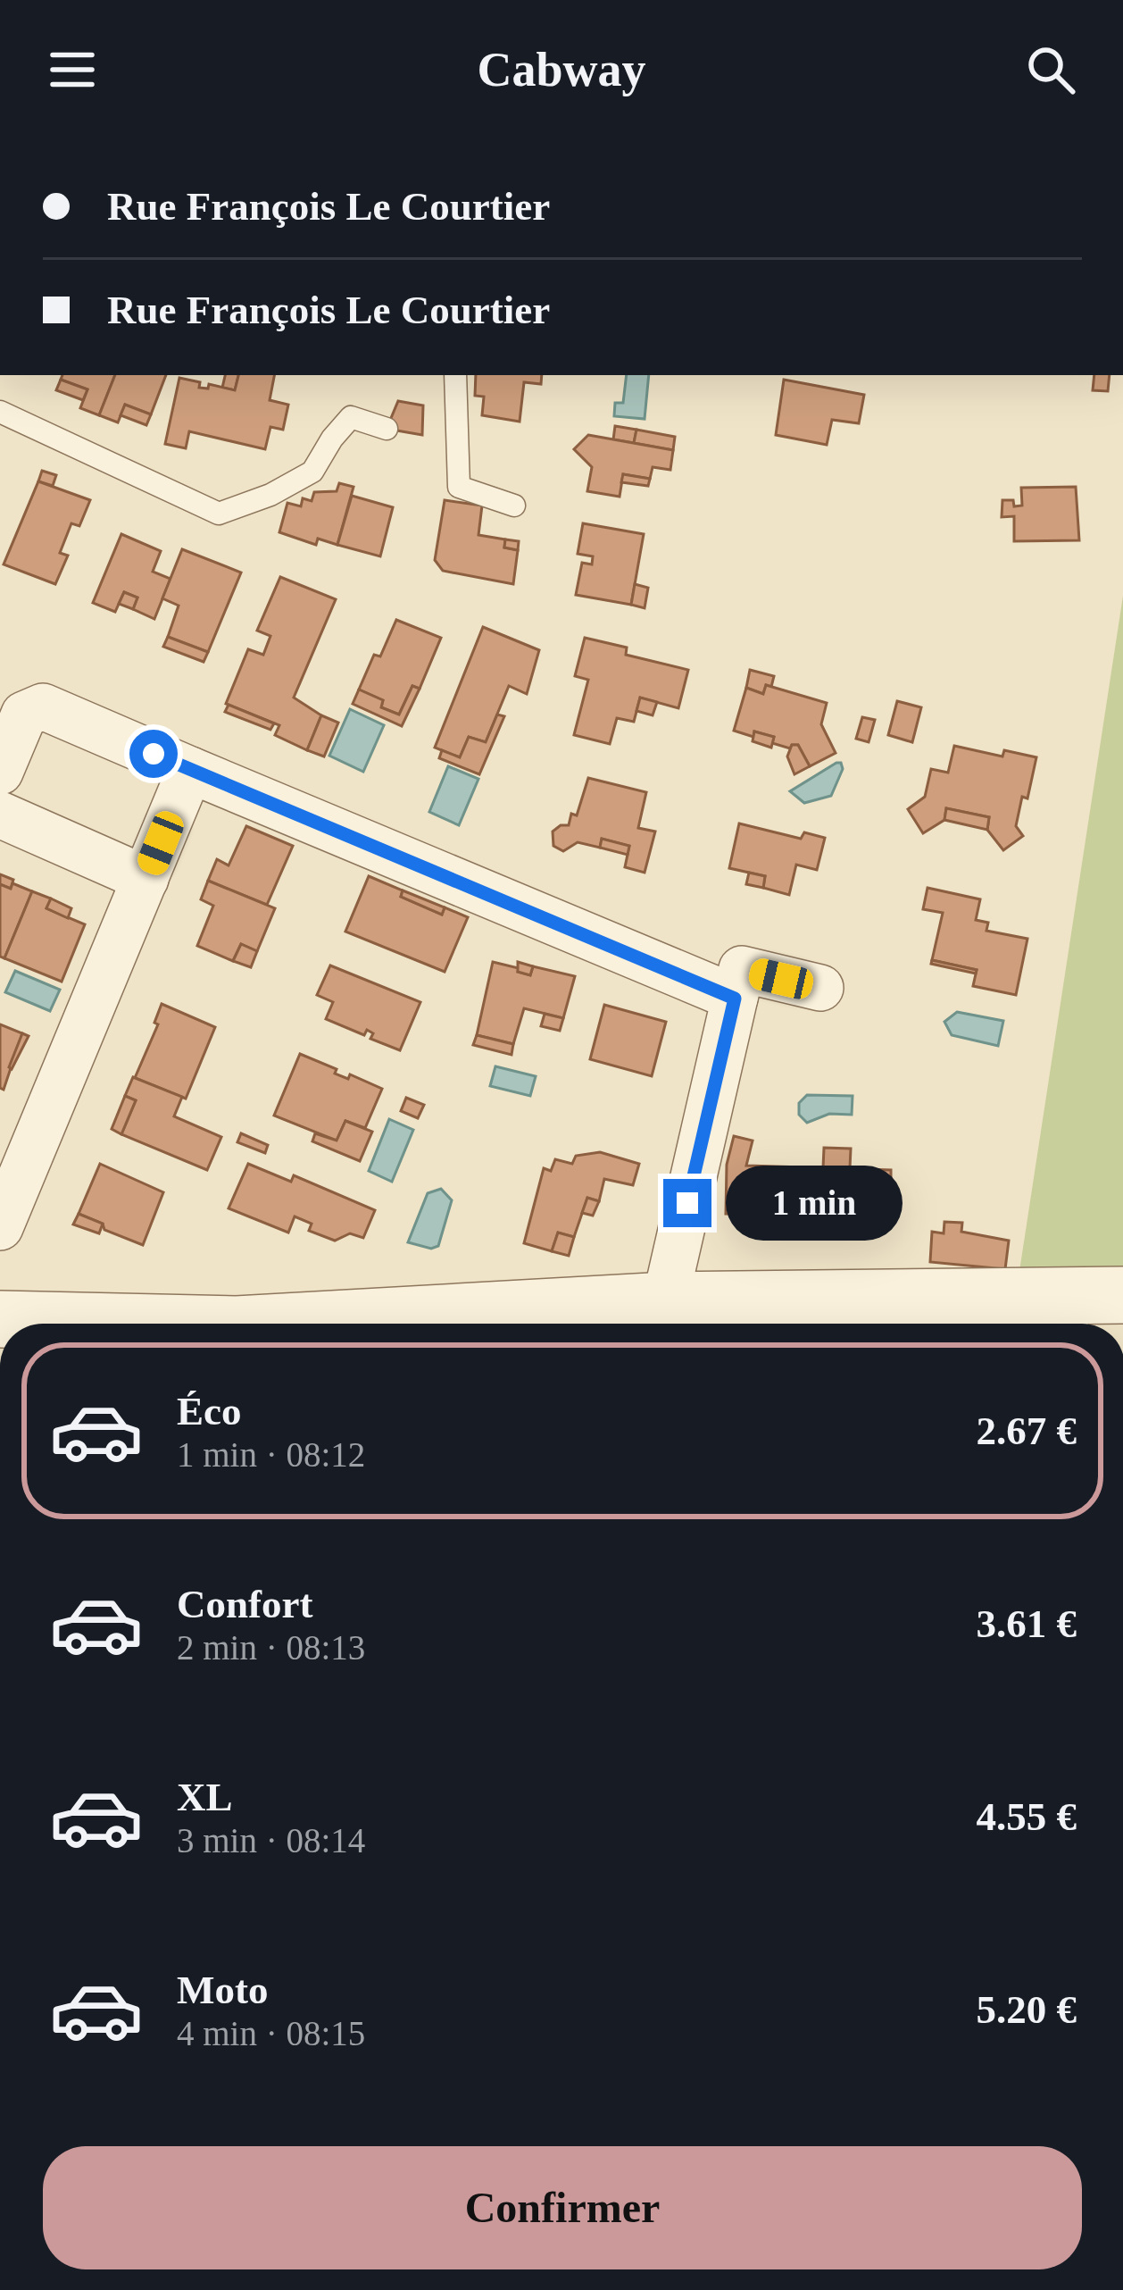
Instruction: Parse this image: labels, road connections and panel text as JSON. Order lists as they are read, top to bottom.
{
  "page": {
    "header": "Cabway",
    "banner": ["Rue François Le Courtier", "Rue François Le Courtier"],
    "bubble": "1 min",
    "list": [
      {
        "name": "Éco",
        "note": "1 min · 08:12",
        "value": "2.67 €"
      },
      {
        "name": "Confort",
        "note": "2 min · 08:13",
        "value": "3.61 €"
      },
      {
        "name": "XL",
        "note": "3 min · 08:14",
        "value": "4.55 €"
      },
      {
        "name": "Moto",
        "note": "4 min · 08:15",
        "value": "5.20 €"
      }
    ],
    "buttons": "Confirmer"
  }
}
